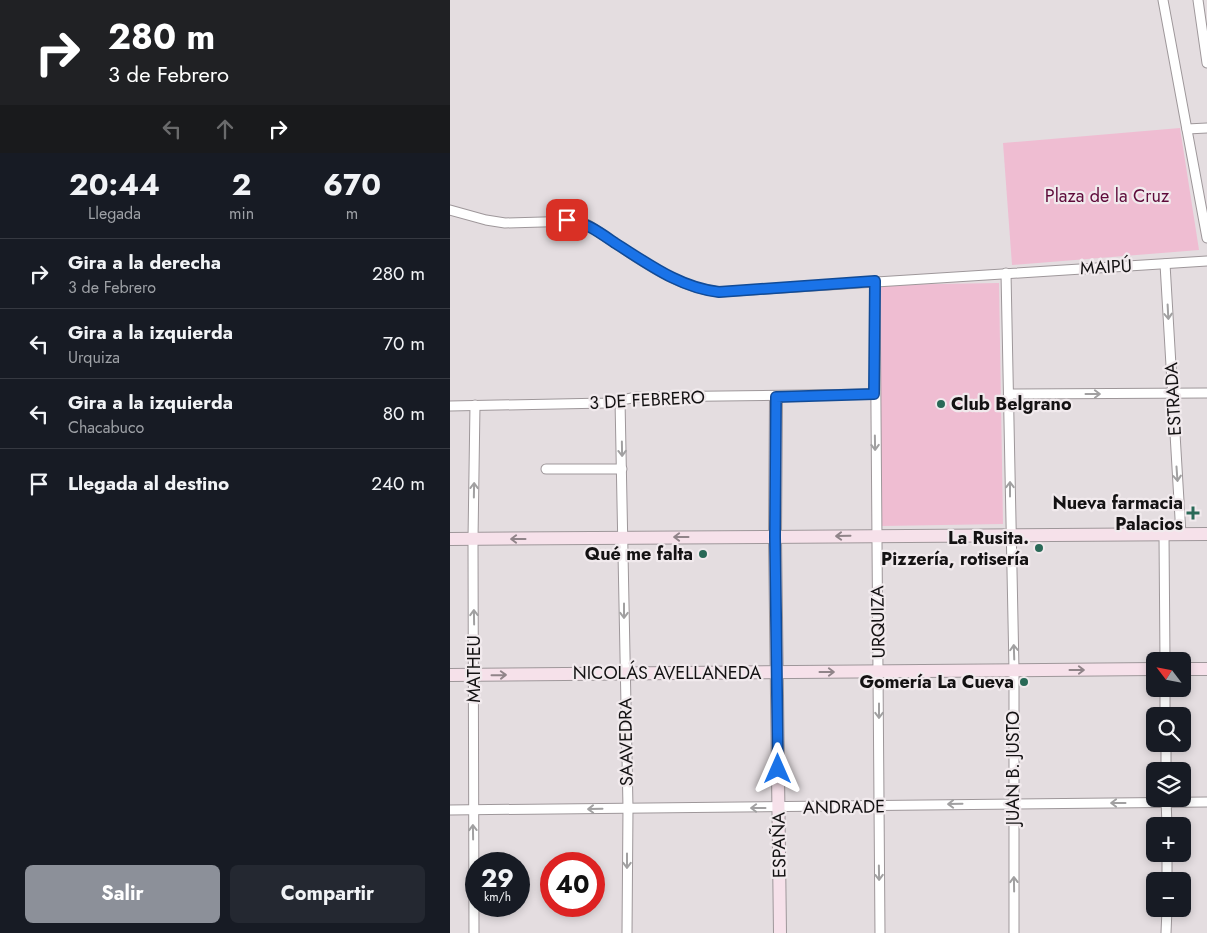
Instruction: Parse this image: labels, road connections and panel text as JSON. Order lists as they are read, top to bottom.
{
  "streets": {
    "street": [
      "MAIPÚ",
      "ESTRADA",
      "3 DE FEBRERO",
      "URQUIZA",
      "MATHEU",
      "NICOLÁS AVELLANEDA",
      "SAAVEDRA",
      "JUAN B. JUSTO",
      "ANDRADE",
      "ESPAÑA"
    ]
  },
  "crossings": [
    ["MAIPÚ", "ESTRADA"],
    ["MAIPÚ", "URQUIZA"],
    ["MAIPÚ", "JUAN B. JUSTO"],
    ["3 DE FEBRERO", "URQUIZA"],
    ["3 DE FEBRERO", "MATHEU"],
    ["3 DE FEBRERO", "SAAVEDRA"],
    ["3 DE FEBRERO", "ESPAÑA"],
    ["URQUIZA", "NICOLÁS AVELLANEDA"],
    ["URQUIZA", "ANDRADE"],
    ["MATHEU", "NICOLÁS AVELLANEDA"],
    ["MATHEU", "ANDRADE"],
    ["NICOLÁS AVELLANEDA", "SAAVEDRA"],
    ["NICOLÁS AVELLANEDA", "JUAN B. JUSTO"],
    ["NICOLÁS AVELLANEDA", "ESPAÑA"],
    ["SAAVEDRA", "ANDRADE"],
    ["JUAN B. JUSTO", "ANDRADE"],
    ["ANDRADE", "ESPAÑA"]
  ],
  "one_way": [
    "ESTRADA",
    "URQUIZA",
    "MATHEU",
    "NICOLÁS AVELLANEDA",
    "SAAVEDRA",
    "JUAN B. JUSTO",
    "ANDRADE"
  ],
  "parks": ["Plaza de la Cruz"],
  "places": {
    "other": [
      "Club Belgrano",
      "La Rusita. Pizzería, rotisería",
      "Qué me falta",
      "Gomería La Cueva"
    ],
    "health": ["Nueva farmacia Palacios"]
  },
  "north": "top left",
  "page": {
    "turn": ["280 m", "3 de Febrero"],
    "eta": [
      "20:44",
      "Llegada",
      "2",
      "min",
      "670",
      "m"
    ],
    "list": [
      {
        "name": "Gira a la derecha",
        "note": "3 de Febrero",
        "value": "280 m"
      },
      {
        "name": "Gira a la izquierda",
        "note": "Urquiza",
        "value": "70 m"
      },
      {
        "name": "Gira a la izquierda",
        "note": "Chacabuco",
        "value": "80 m"
      },
      {
        "name": "Llegada al destino",
        "value": "240 m"
      }
    ],
    "map_buttons": ["+", "−"],
    "speed": "29 km/h",
    "limit": "40",
    "buttons": ["Salir", "Compartir"]
  }
}
